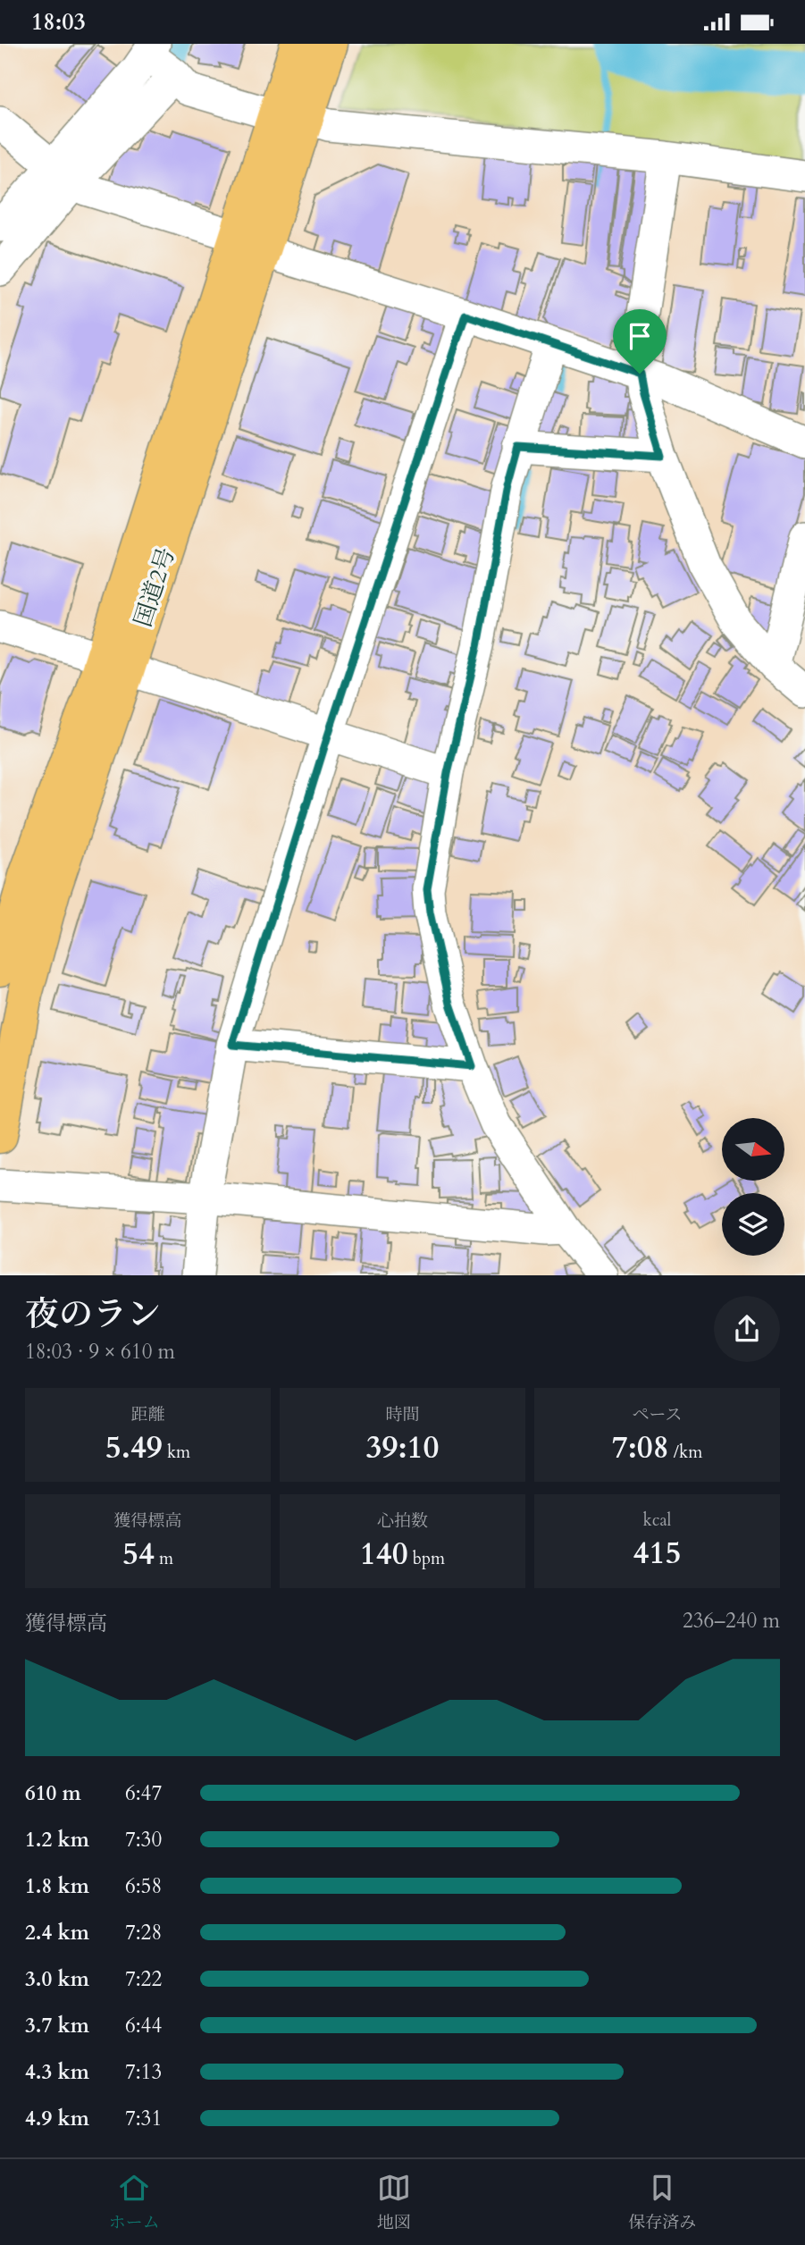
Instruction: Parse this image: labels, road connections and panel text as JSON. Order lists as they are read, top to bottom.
{
  "streets": {
    "highway": ["国道2号"]
  },
  "north": "right",
  "page": {
    "status": "18:03",
    "heading": ["夜のラン", "18:03 · 9 × 610 m"],
    "stats": [
      ["距離", "5.49 km"],
      ["時間", "39:10"],
      ["ペース", "7:08 /km"],
      ["獲得標高", "54 m"],
      ["心拍数", "140 bpm"],
      ["kcal", "415"]
    ],
    "chart": ["獲得標高", "236–240 m"],
    "list": [
      {
        "name": "610 m",
        "note": "6:47"
      },
      {
        "name": "1.2 km",
        "note": "7:30"
      },
      {
        "name": "1.8 km",
        "note": "6:58"
      },
      {
        "name": "2.4 km",
        "note": "7:28"
      },
      {
        "name": "3.0 km",
        "note": "7:22"
      },
      {
        "name": "3.7 km",
        "note": "6:44"
      },
      {
        "name": "4.3 km",
        "note": "7:13"
      },
      {
        "name": "4.9 km",
        "note": "7:31"
      }
    ],
    "tabs": ["ホーム", "地図", "保存済み"]
  }
}
